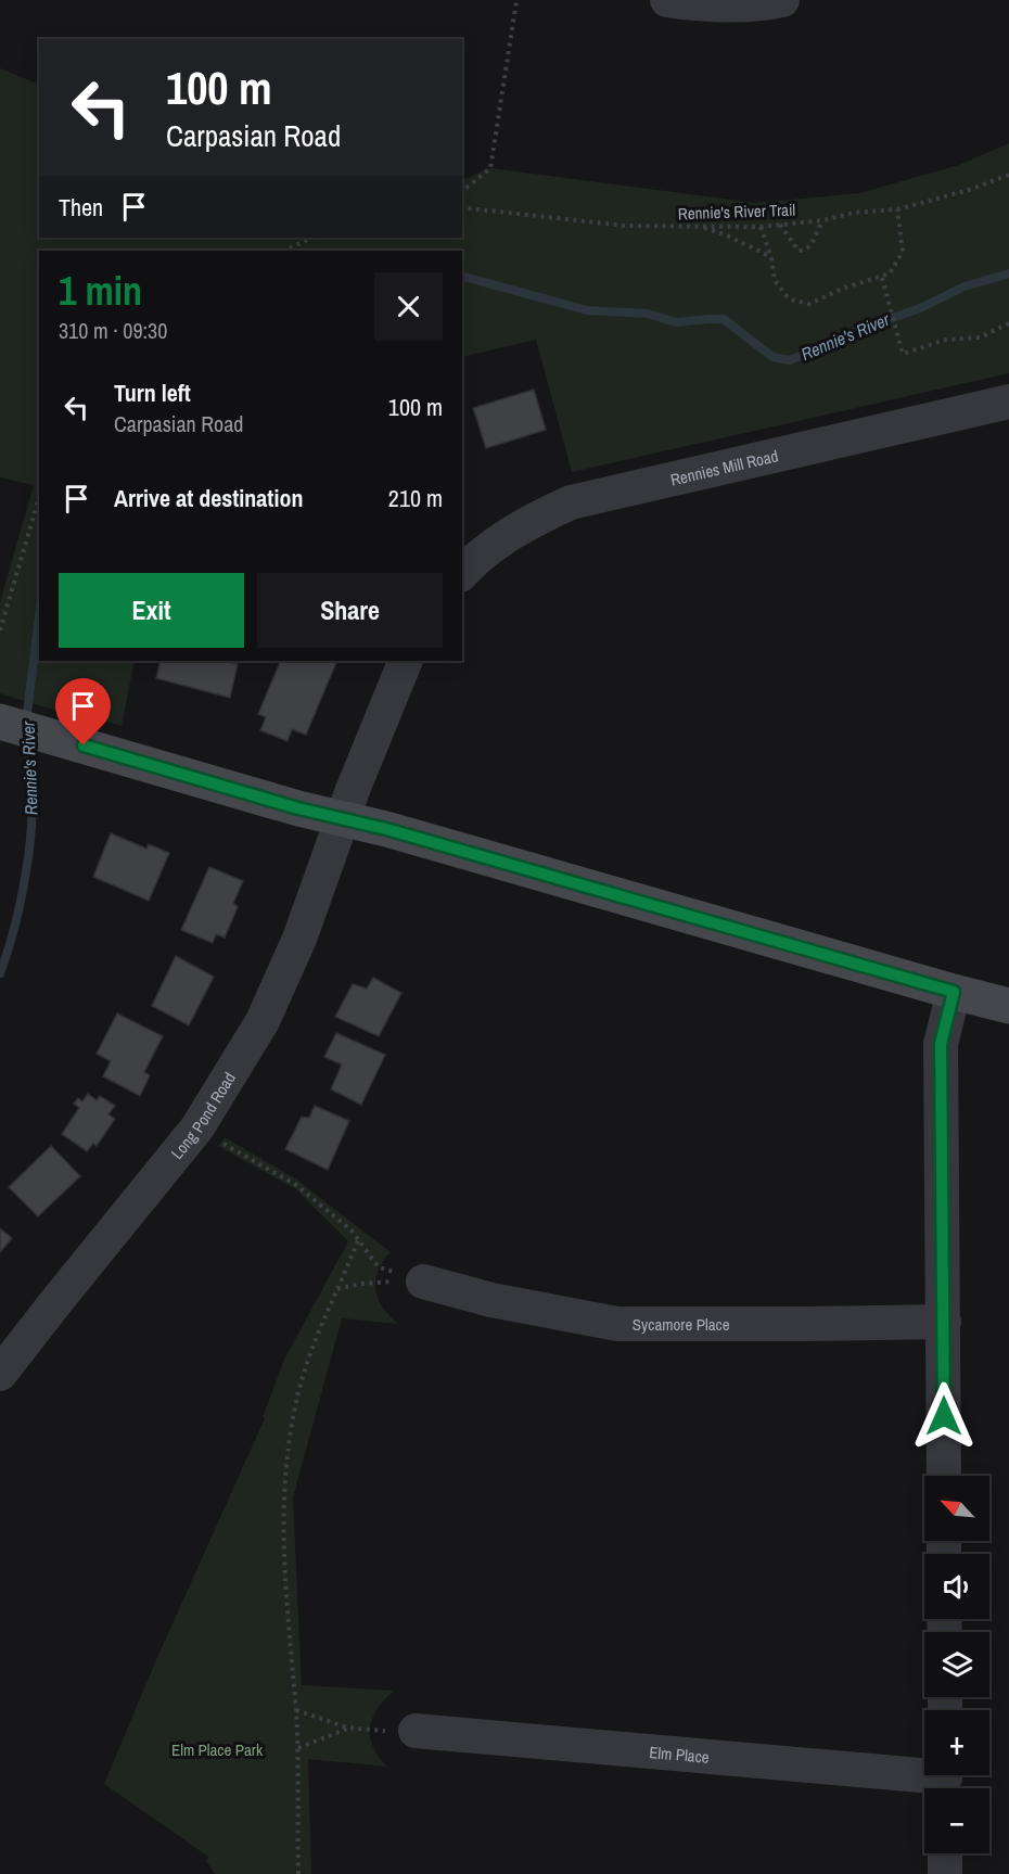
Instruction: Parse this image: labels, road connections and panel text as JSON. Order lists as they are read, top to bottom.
{
  "streets": {
    "street": [
      "Rennies Mill Road",
      "Long Pond Road",
      "Sycamore Place",
      "Elm Place"
    ],
    "path": ["Rennie's River Trail"]
  },
  "water": ["Rennie's River"],
  "parks": ["Elm Place Park"],
  "north": "top left",
  "page": {
    "turn": ["100 m", "Carpasian Road"],
    "then": "Then",
    "heading": ["1 min", "310 m · 09:30"],
    "list": [
      {
        "name": "Turn left",
        "note": "Carpasian Road",
        "value": "100 m"
      },
      {
        "name": "Arrive at destination",
        "value": "210 m"
      }
    ],
    "buttons": ["Exit", "Share"],
    "map_buttons": ["+", "−"]
  }
}
